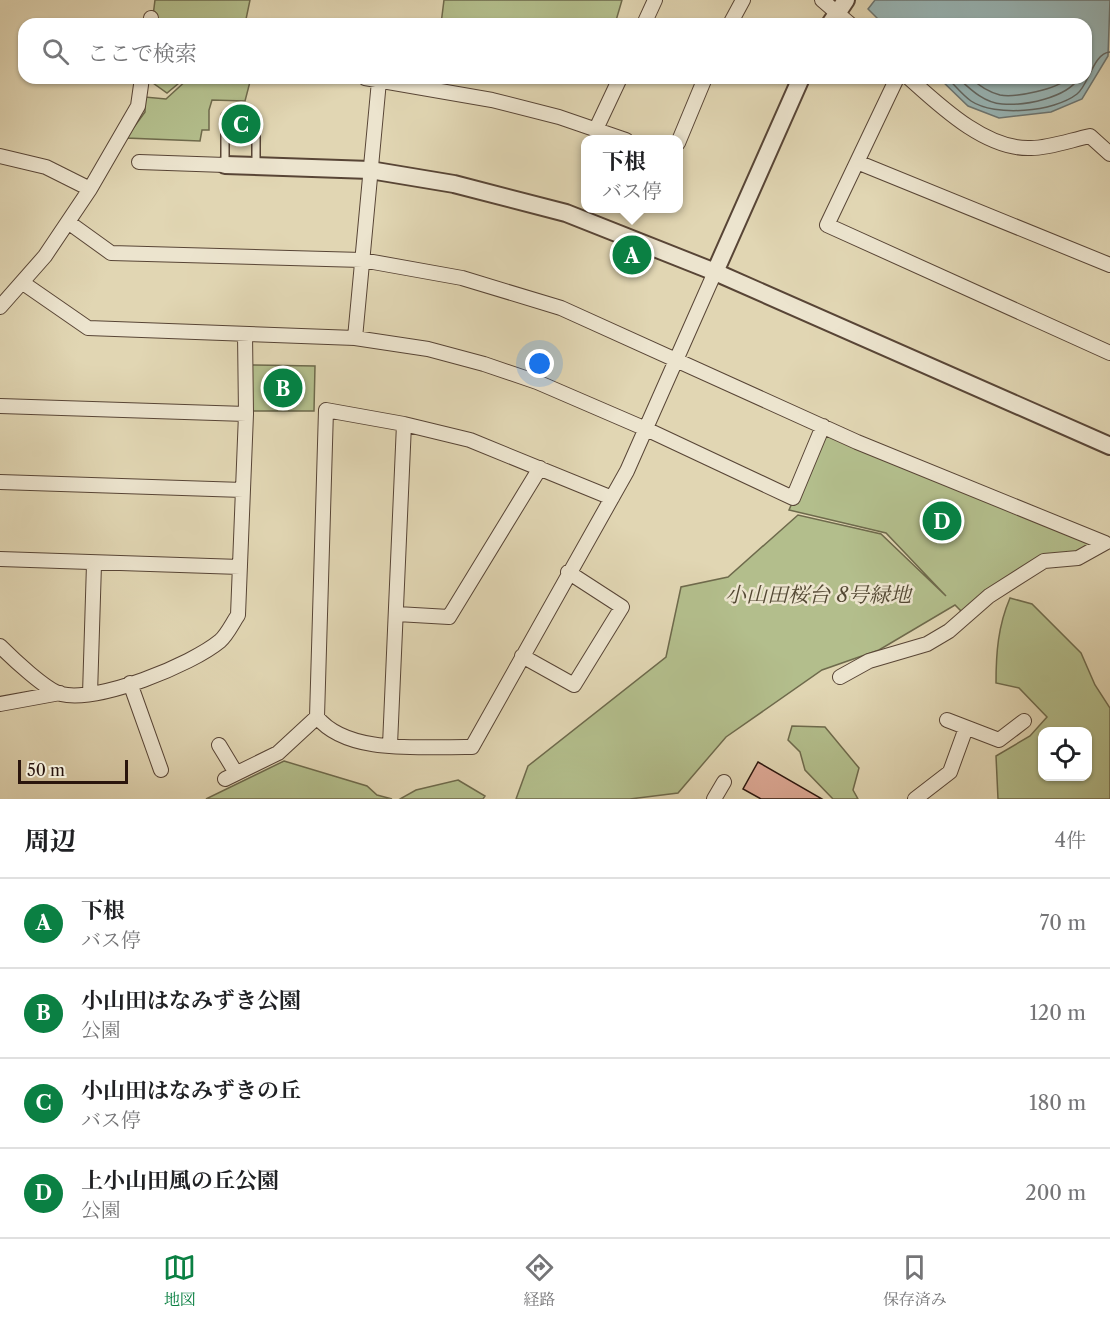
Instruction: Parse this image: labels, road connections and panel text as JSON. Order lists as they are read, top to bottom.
{
  "parks": ["小山田桜台 8号緑地"],
  "scale_bar": "50 m",
  "page": {
    "search": "ここで検索",
    "pins": [
      "C",
      "A",
      "B",
      "D"
    ],
    "popup": ["下根", "バス停"],
    "scale": "50 m",
    "heading": ["周辺", "4件"],
    "list": [
      {
        "mark": "A",
        "name": "下根",
        "note": "バス停",
        "value": "70 m"
      },
      {
        "mark": "B",
        "name": "小山田はなみずき公園",
        "note": "公園",
        "value": "120 m"
      },
      {
        "mark": "C",
        "name": "小山田はなみずきの丘",
        "note": "バス停",
        "value": "180 m"
      },
      {
        "mark": "D",
        "name": "上小山田風の丘公園",
        "note": "公園",
        "value": "200 m"
      }
    ],
    "nav": ["地図", "経路", "保存済み"]
  }
}
